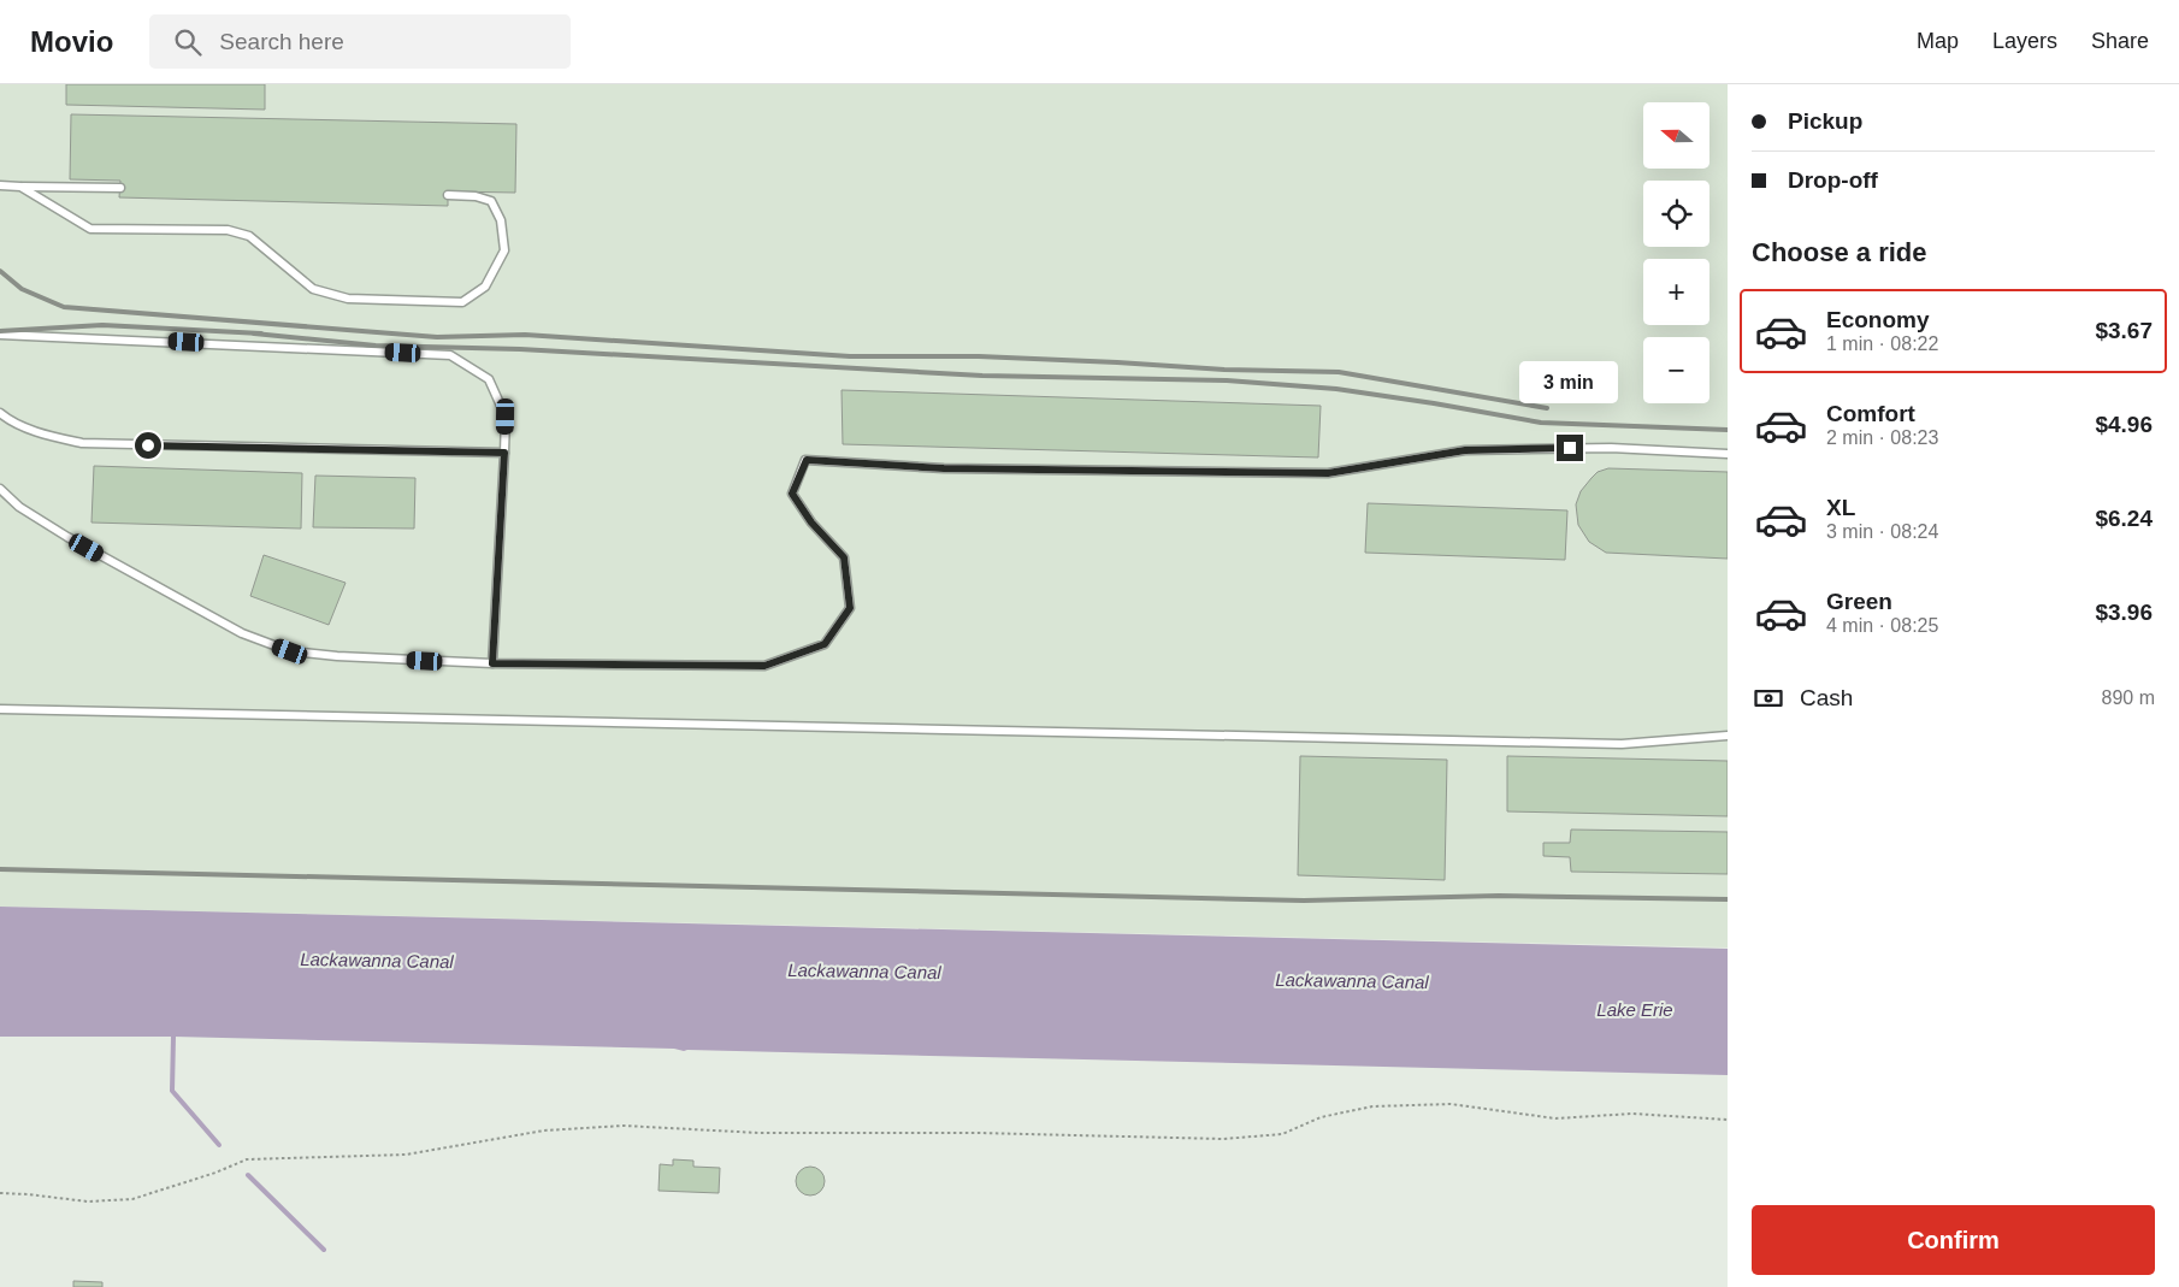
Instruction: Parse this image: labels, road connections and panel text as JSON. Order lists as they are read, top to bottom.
{
  "water": ["Lackawanna Canal", "Lake Erie"],
  "north": "left",
  "page": {
    "header": "Movio",
    "search": "Search here",
    "nav": ["Map", "Layers", "Share"],
    "banner": ["Pickup", "Drop-off"],
    "map_buttons": ["+", "−"],
    "heading": "Choose a ride",
    "list": [
      {
        "name": "Economy",
        "note": "1 min · 08:22",
        "value": "$3.67"
      },
      {
        "name": "Comfort",
        "note": "2 min · 08:23",
        "value": "$4.96"
      },
      {
        "name": "XL",
        "note": "3 min · 08:24",
        "value": "$6.24"
      },
      {
        "name": "Green",
        "note": "4 min · 08:25",
        "value": "$3.96"
      }
    ],
    "bubble": "3 min",
    "pay": ["Cash", "890 m"],
    "buttons": "Confirm"
  }
}
